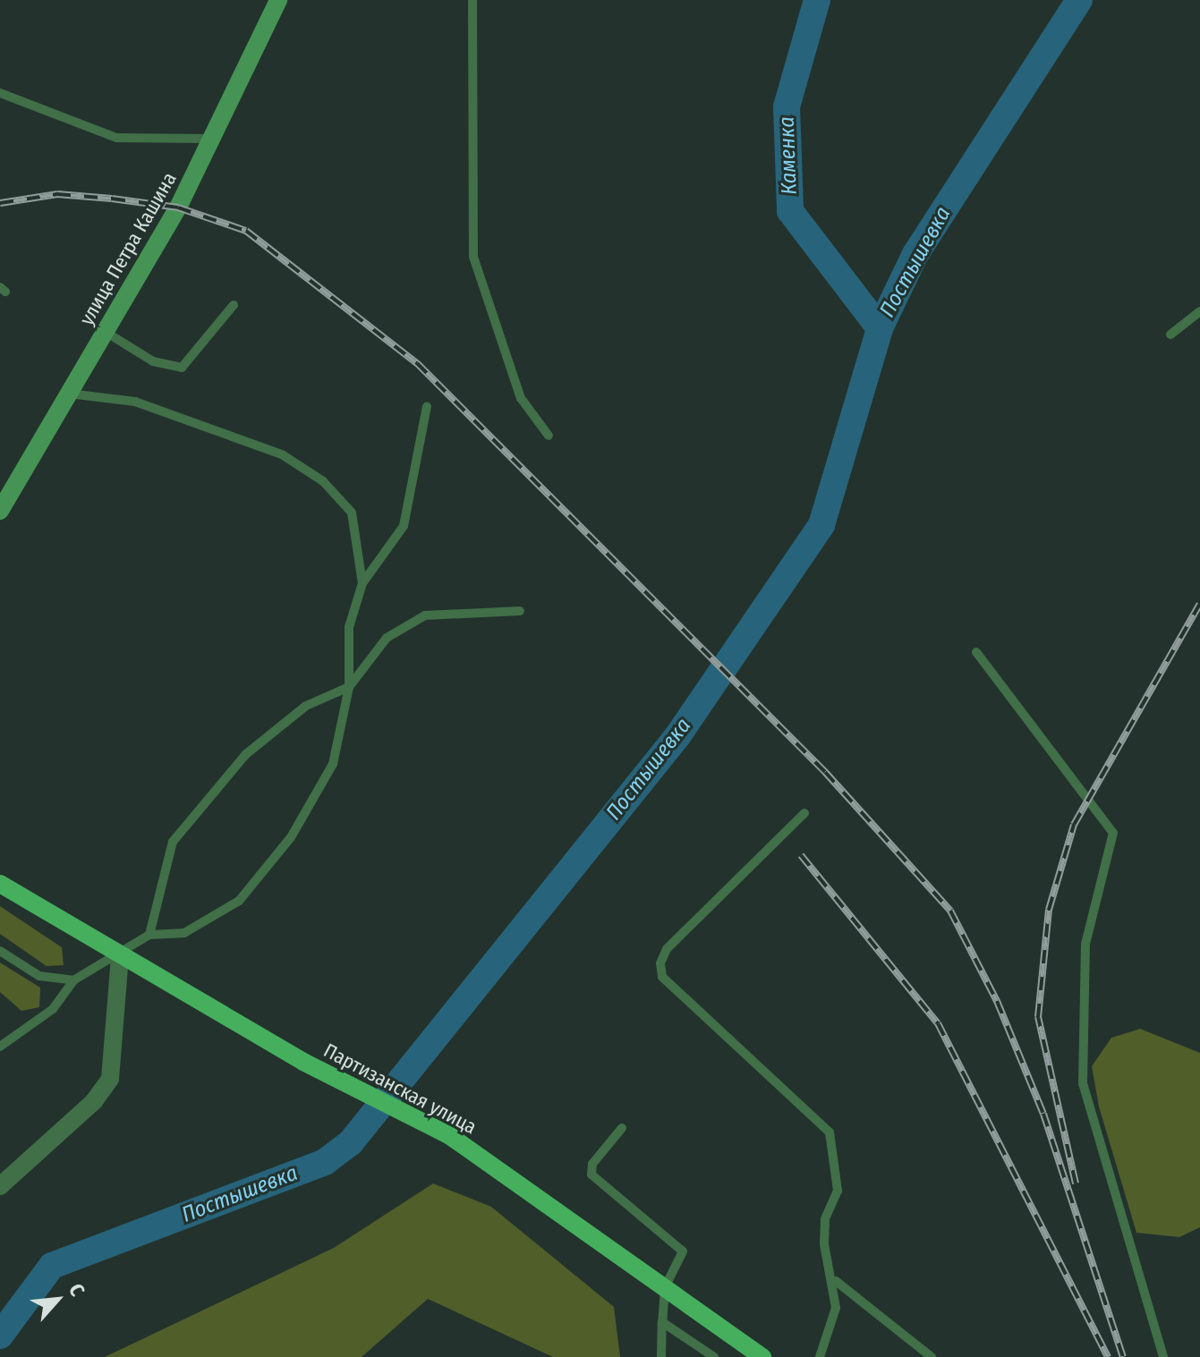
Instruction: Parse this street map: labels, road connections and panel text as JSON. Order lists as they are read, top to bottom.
{
  "streets": {
    "main road": ["улица Петра Кашина", "Партизанская улица"]
  },
  "water": ["Каменка", "Постышевка"],
  "north": "top right"
}
